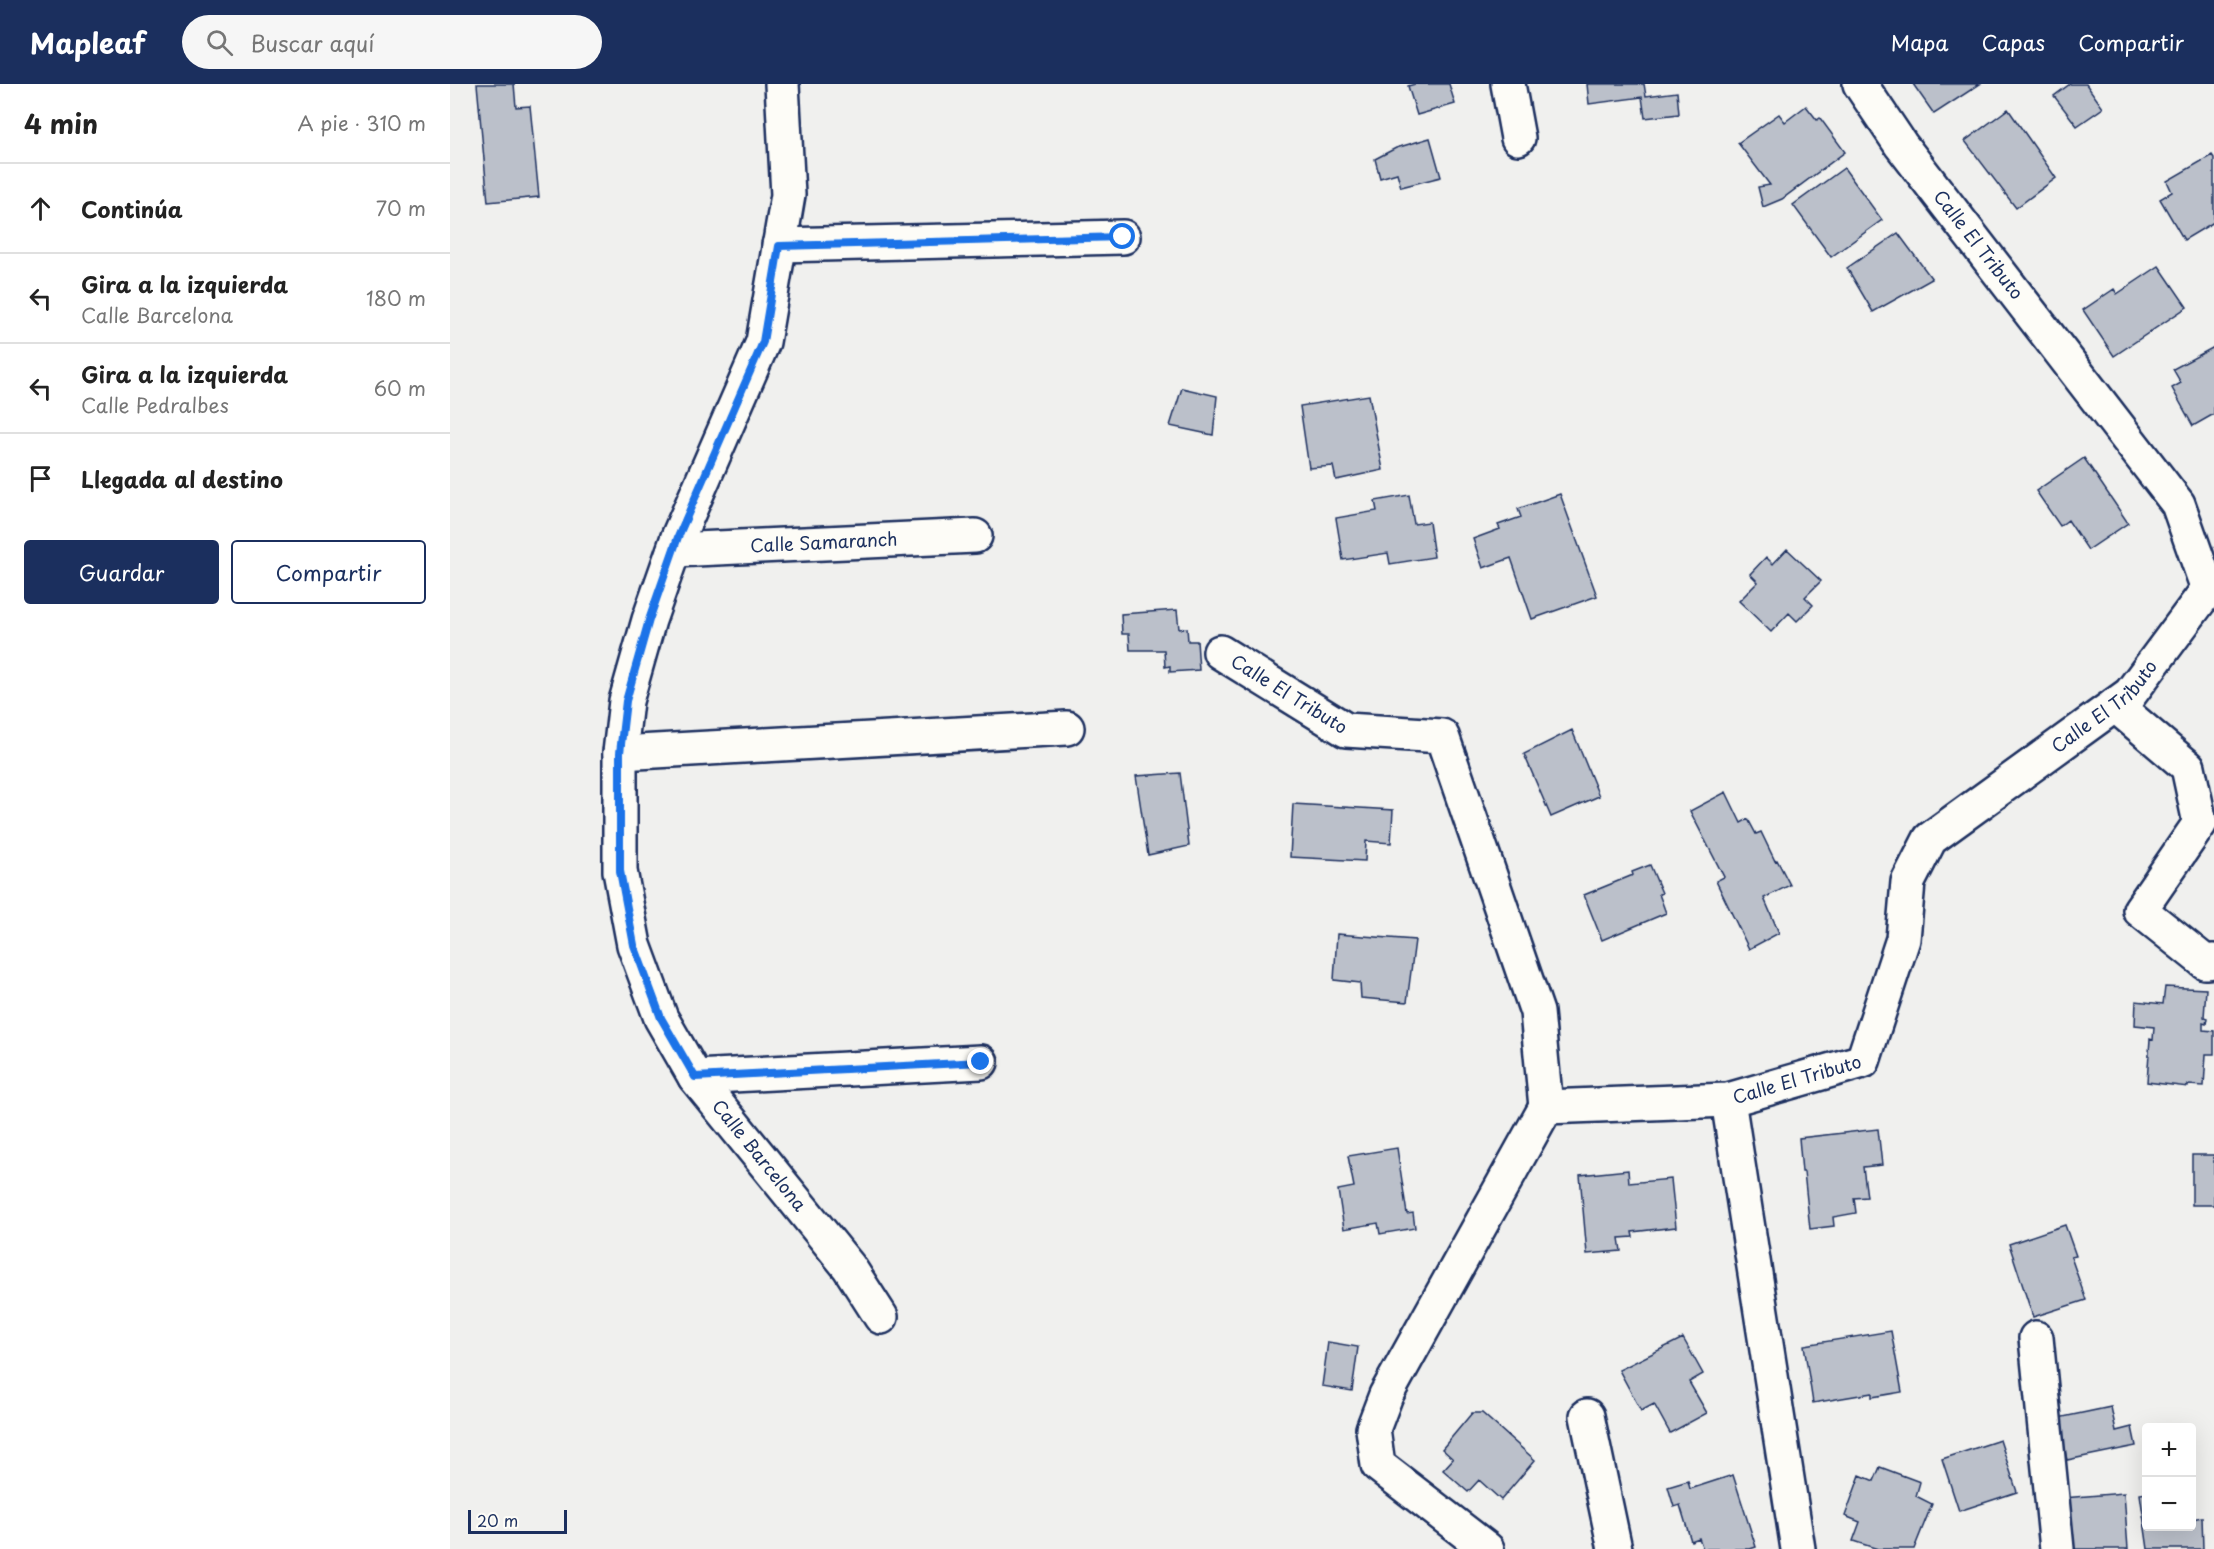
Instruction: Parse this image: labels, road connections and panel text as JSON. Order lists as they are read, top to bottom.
{
  "streets": {
    "street": ["Calle El Tributo", "Calle Samaranch", "Calle Barcelona"]
  },
  "crossings": [
    ["Calle Samaranch", "Calle Barcelona"]
  ],
  "scale_bar": "20 m",
  "page": {
    "header": "Mapleaf",
    "search": "Buscar aquí",
    "nav": ["Mapa", "Capas", "Compartir"],
    "heading": ["4 min", "A pie · 310 m"],
    "list": [
      ["Continúa", "70 m"],
      ["Gira a la izquierda", "Calle Barcelona", "180 m"],
      ["Gira a la izquierda", "Calle Pedralbes", "60 m"],
      "Llegada al destino"
    ],
    "buttons": ["Guardar", "Compartir"],
    "map_buttons": ["+", "−"],
    "scale": "20 m"
  }
}
